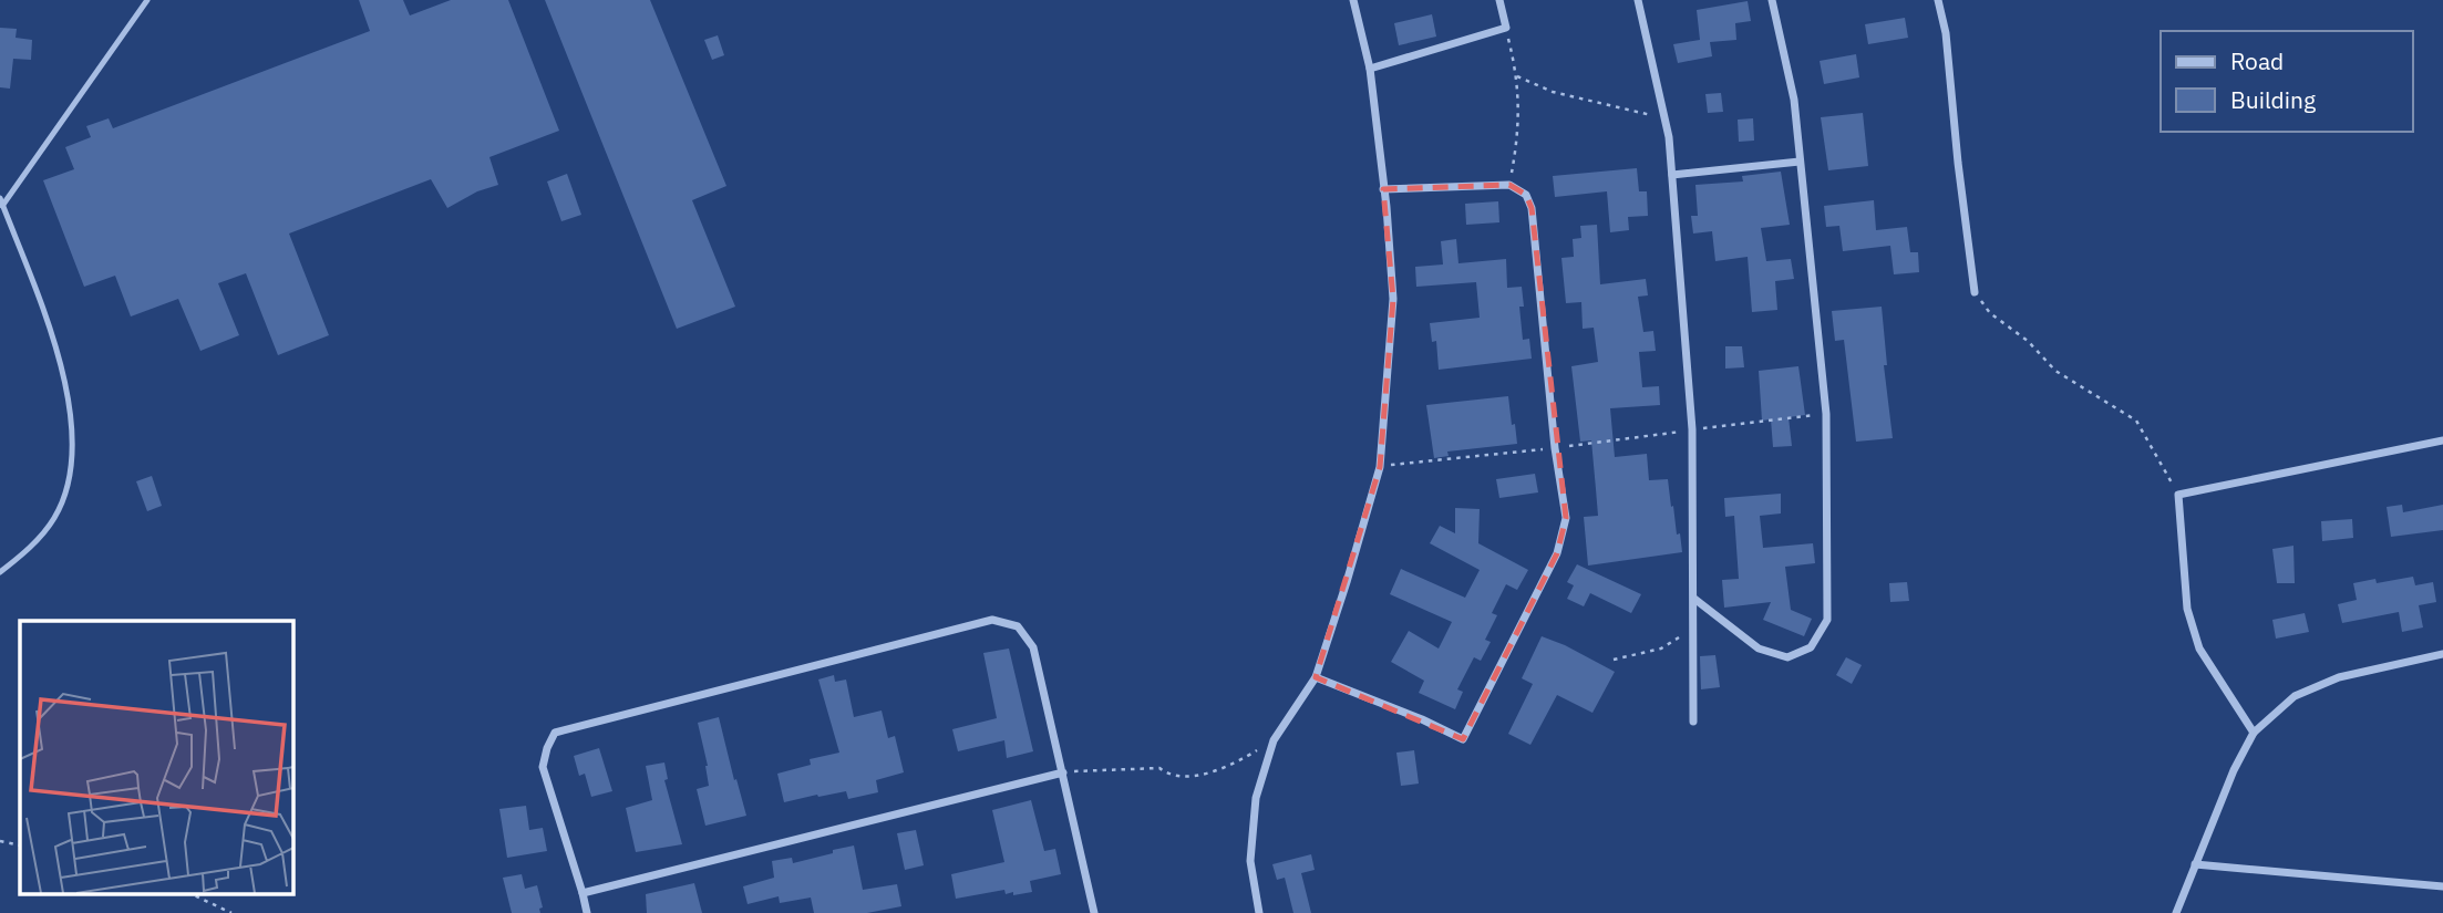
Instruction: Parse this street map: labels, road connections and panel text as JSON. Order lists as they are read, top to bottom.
{
  "legend": ["Road", "Building"]
}
